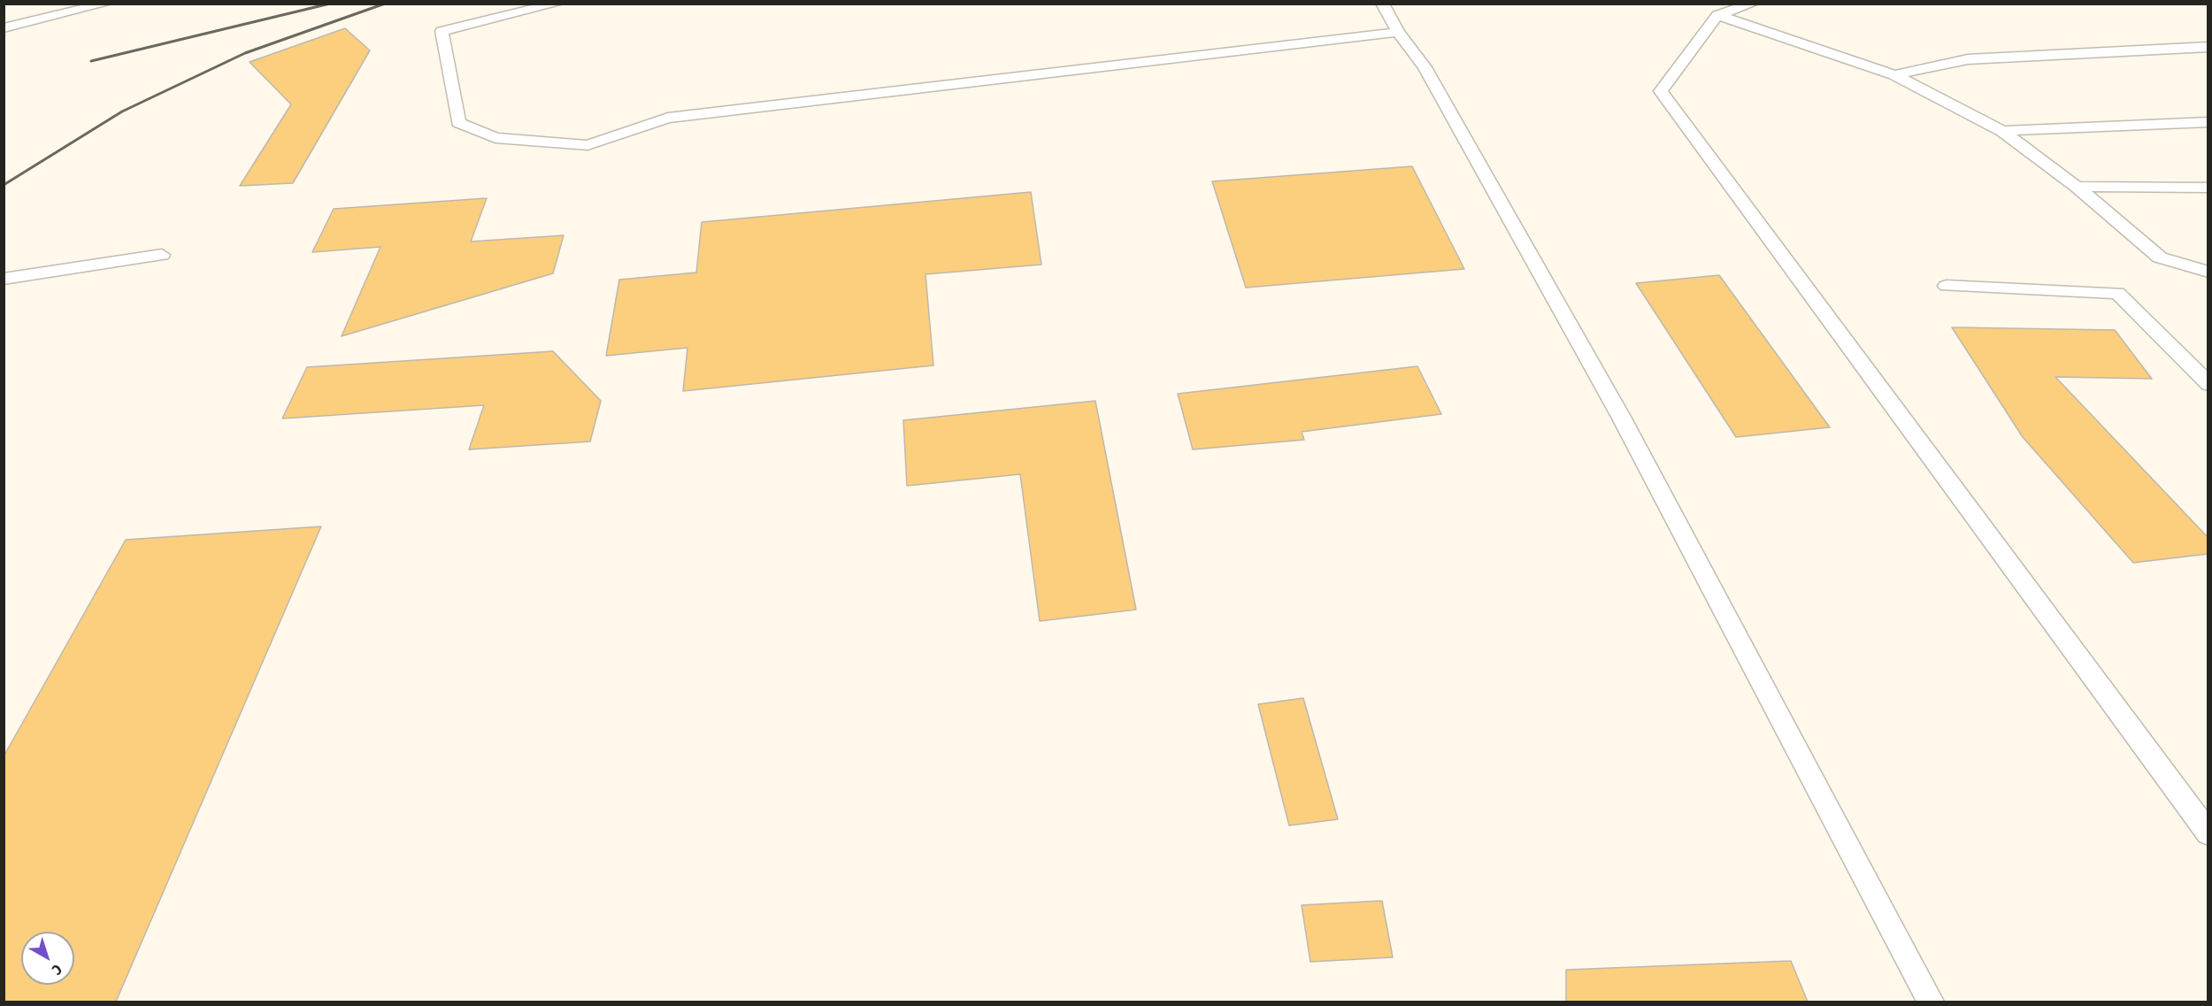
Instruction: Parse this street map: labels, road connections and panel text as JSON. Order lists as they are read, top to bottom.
{
  "north": "bottom right"
}
